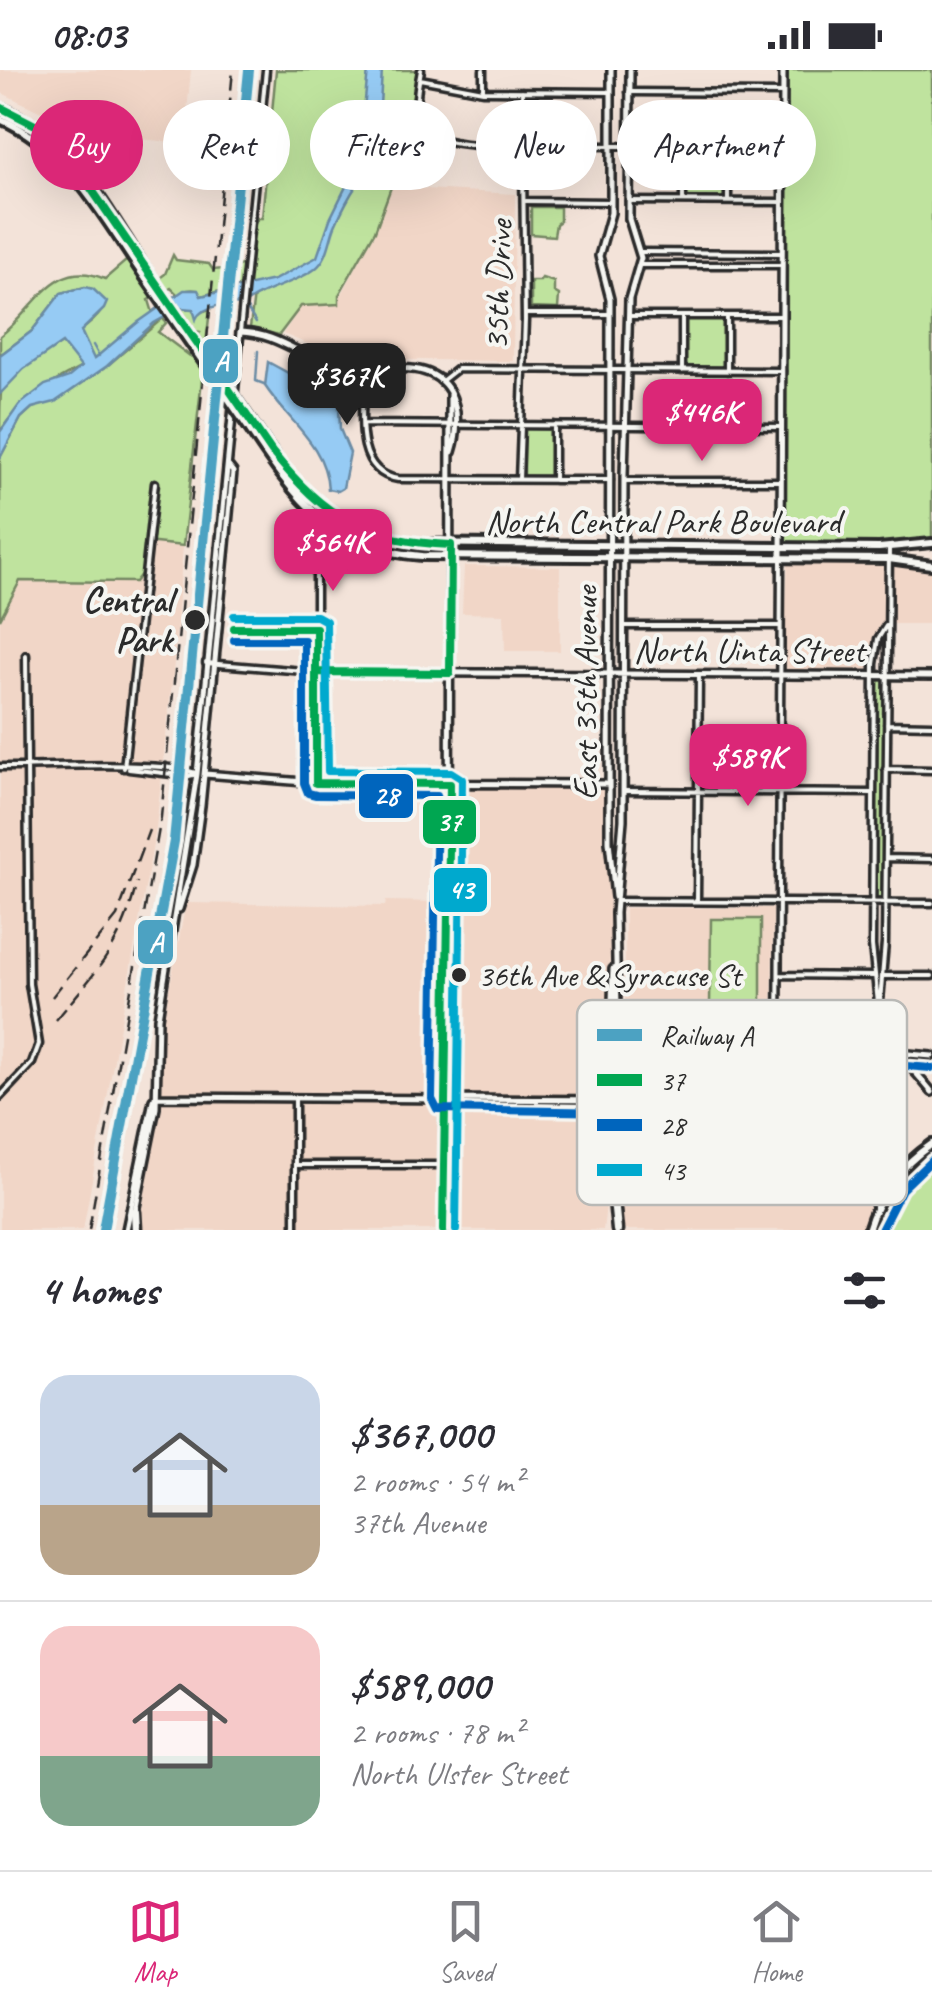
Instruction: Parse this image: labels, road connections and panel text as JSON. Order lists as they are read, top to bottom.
{
  "streets": {
    "main road": ["North Central Park Boulevard"],
    "street": ["35th Drive", "North Uinta Street", "East 35th Avenue"]
  },
  "crossings": [
    ["North Central Park Boulevard", "East 35th Avenue"],
    ["North Uinta Street", "East 35th Avenue"]
  ],
  "places": ["Central Park", "36th Ave & Syracuse St"],
  "lines": [
    "rail line A",
    "transit line 37",
    "transit line 43",
    "transit line 28"
  ],
  "legend": [
    "Railway A",
    "37",
    "28",
    "43"
  ],
  "page": {
    "status": "08:03",
    "chip": [
      "Buy",
      "Rent",
      "Filters",
      "New",
      "Apartment"
    ],
    "price": [
      "$367K",
      "$446K",
      "$564K",
      "$589K"
    ],
    "heading": "4 homes",
    "list": [
      {
        "name": "$367,000",
        "note": "2 rooms · 54 m² · 37th Avenue"
      },
      {
        "name": "$589,000",
        "note": "2 rooms · 78 m² · North Ulster Street"
      }
    ],
    "tabs": ["Map", "Saved", "Home"]
  }
}
